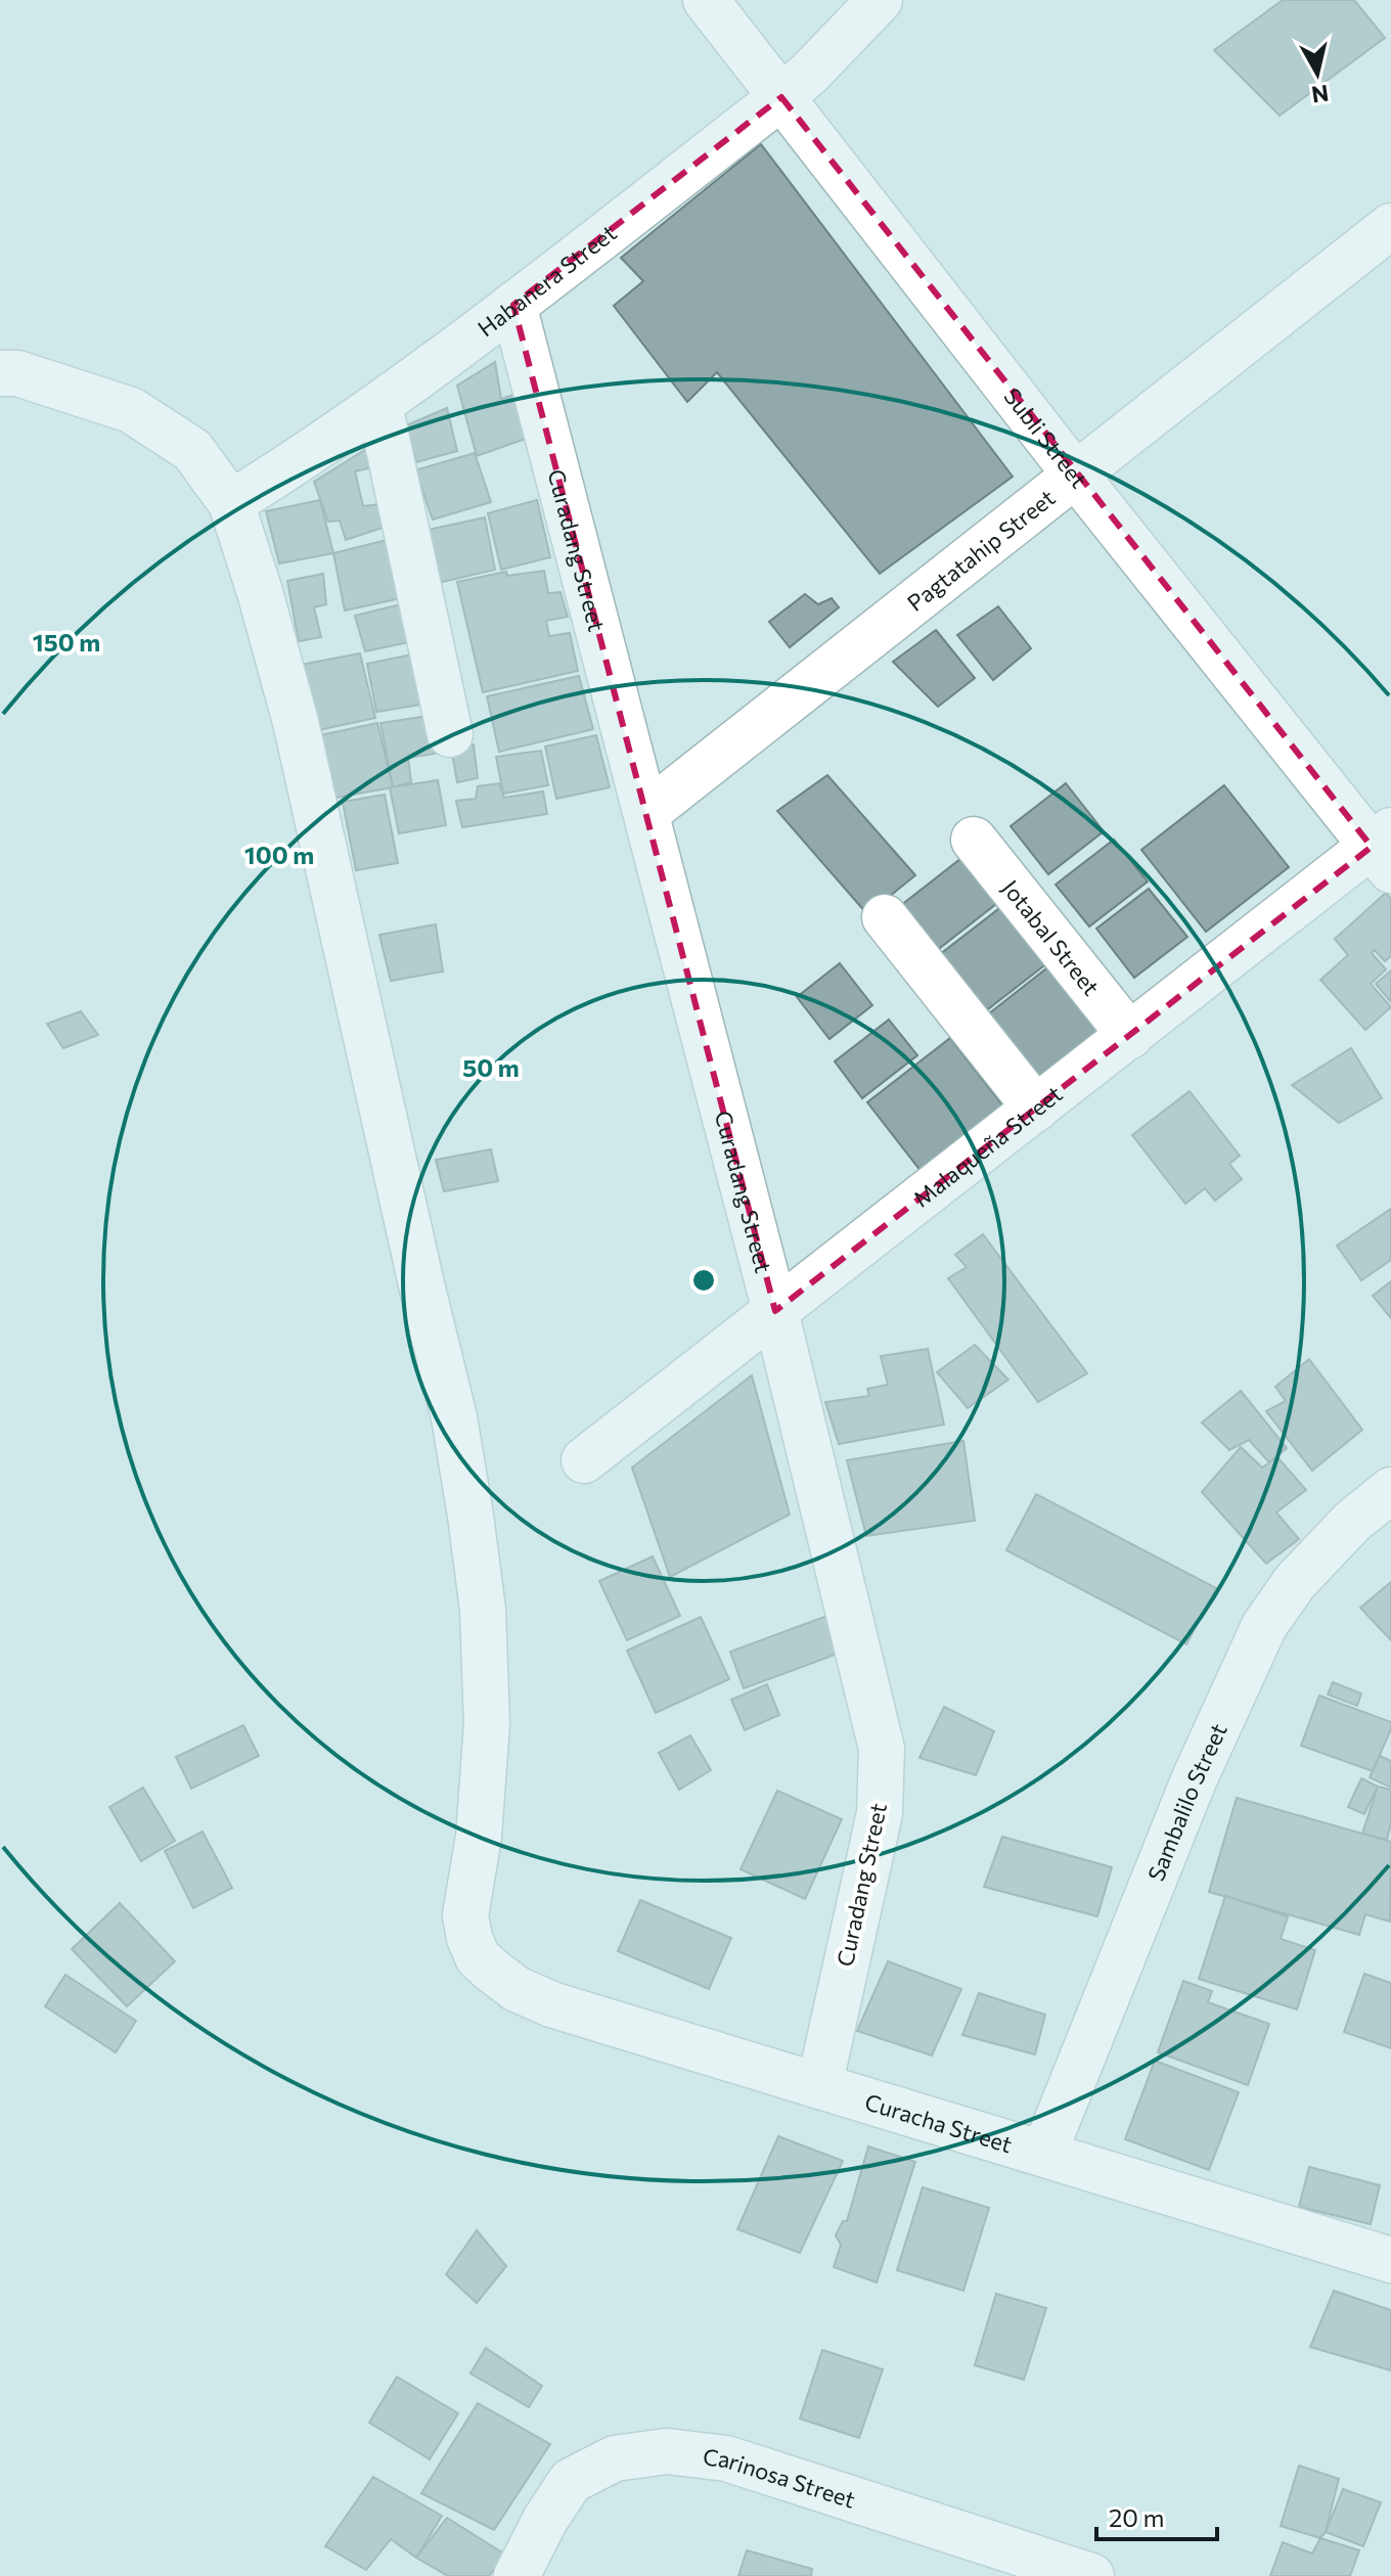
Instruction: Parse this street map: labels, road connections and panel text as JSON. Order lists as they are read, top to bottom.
{
  "streets": {
    "street": [
      "Habanera Street",
      "Subli Street",
      "Pagtatahip Street",
      "Curadang Street",
      "Jotabal Street",
      "Malaqueña Street",
      "Sambalilo Street",
      "Curacha Street",
      "Carinosa Street"
    ]
  },
  "crossings": [
    ["Habanera Street", "Subli Street"],
    ["Habanera Street", "Curadang Street"],
    ["Habanera Street", "Curacha Street"],
    ["Subli Street", "Pagtatahip Street"],
    ["Subli Street", "Malaqueña Street"],
    ["Pagtatahip Street", "Curadang Street"],
    ["Curadang Street", "Malaqueña Street"],
    ["Curadang Street", "Curacha Street"],
    ["Jotabal Street", "Malaqueña Street"],
    ["Sambalilo Street", "Curacha Street"]
  ],
  "scale_bar": "20 m",
  "north": "bottom",
  "rings": ["150 m", "100 m", "50 m"]
}
